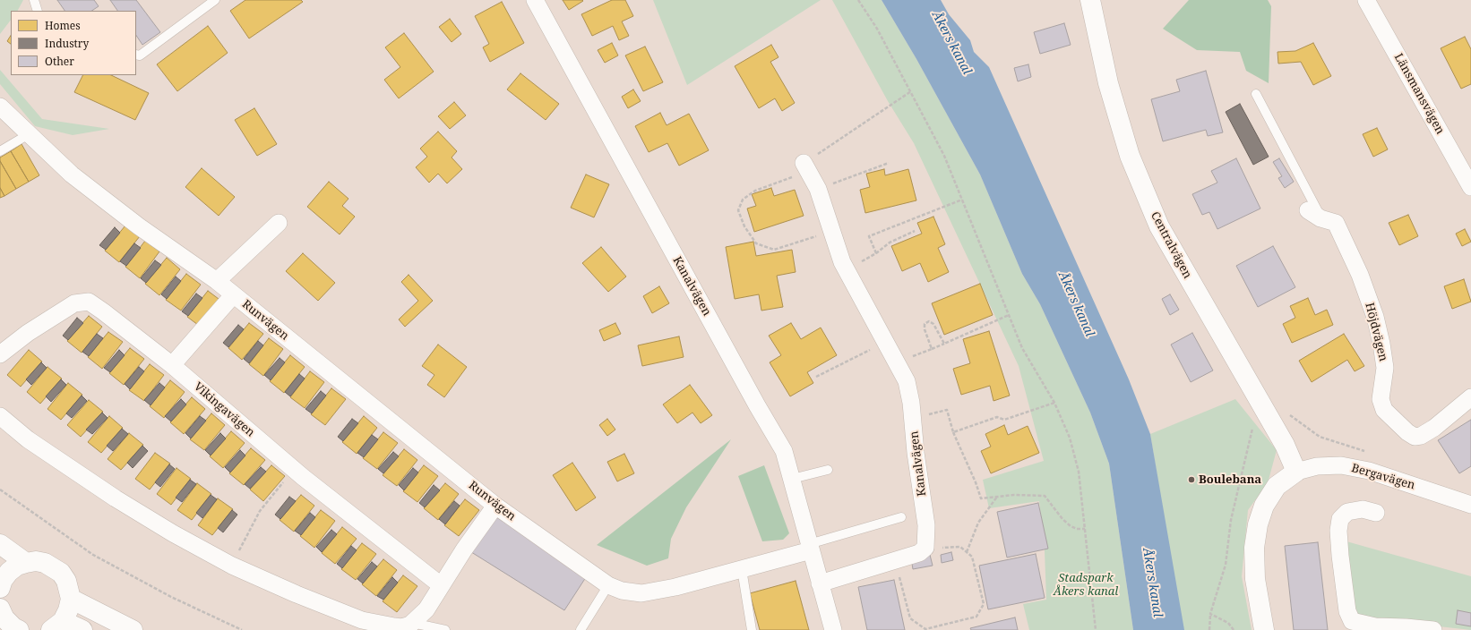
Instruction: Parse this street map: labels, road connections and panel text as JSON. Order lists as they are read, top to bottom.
{
  "streets": {
    "street": [
      "Länsmansvägen",
      "Centralvägen",
      "Kanalvägen",
      "Runvägen",
      "Höjdvägen",
      "Vikingavägen",
      "Bergavägen"
    ]
  },
  "crossings": [
    ["Centralvägen", "Bergavägen"],
    ["Kanalvägen", "Runvägen"]
  ],
  "water": ["Åkers kanal"],
  "parks": ["Stadspark Åkers kanal"],
  "places": ["Boulebana"],
  "legend": ["Homes", "Industry", "Other"]
}
